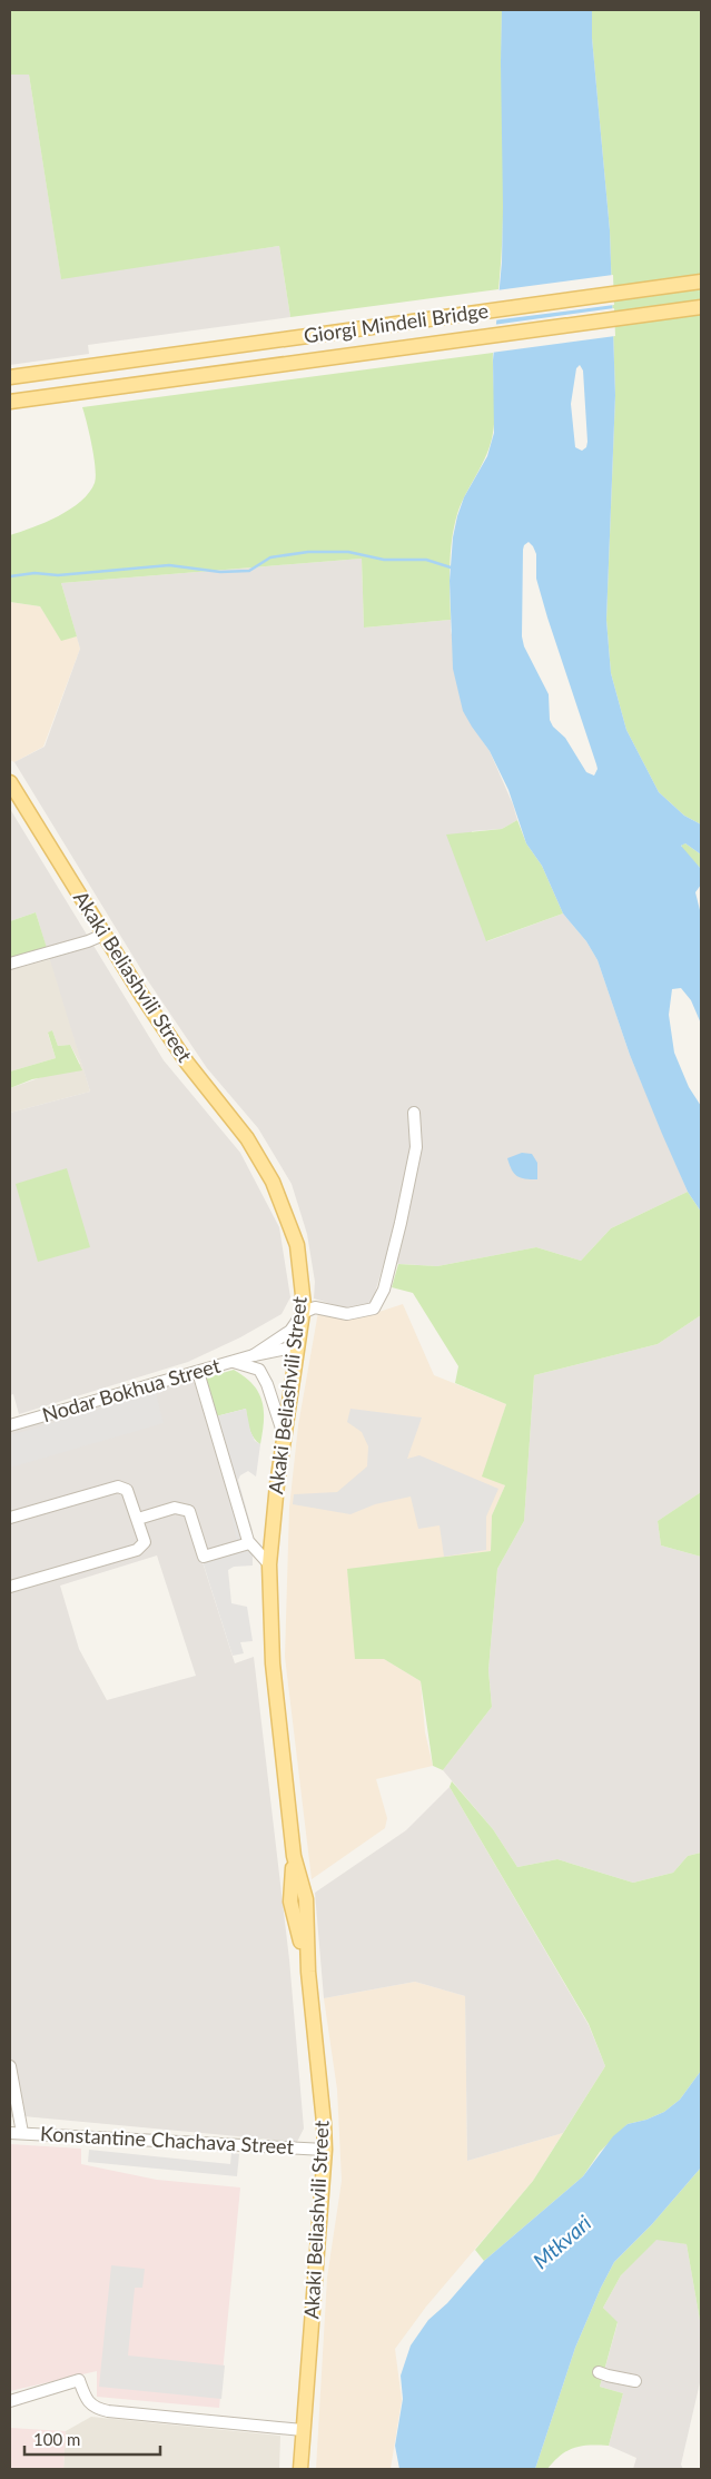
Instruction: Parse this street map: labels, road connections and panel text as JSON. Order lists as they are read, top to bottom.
{
  "streets": {
    "main road": ["Giorgi Mindeli Bridge", "Akaki Beliashvili Street"],
    "street": ["Nodar Bokhua Street", "Konstantine Chachava Street"]
  },
  "crossings": [
    ["Akaki Beliashvili Street", "Konstantine Chachava Street"]
  ],
  "water": ["Mtkvari"],
  "scale_bar": "100 m"
}
